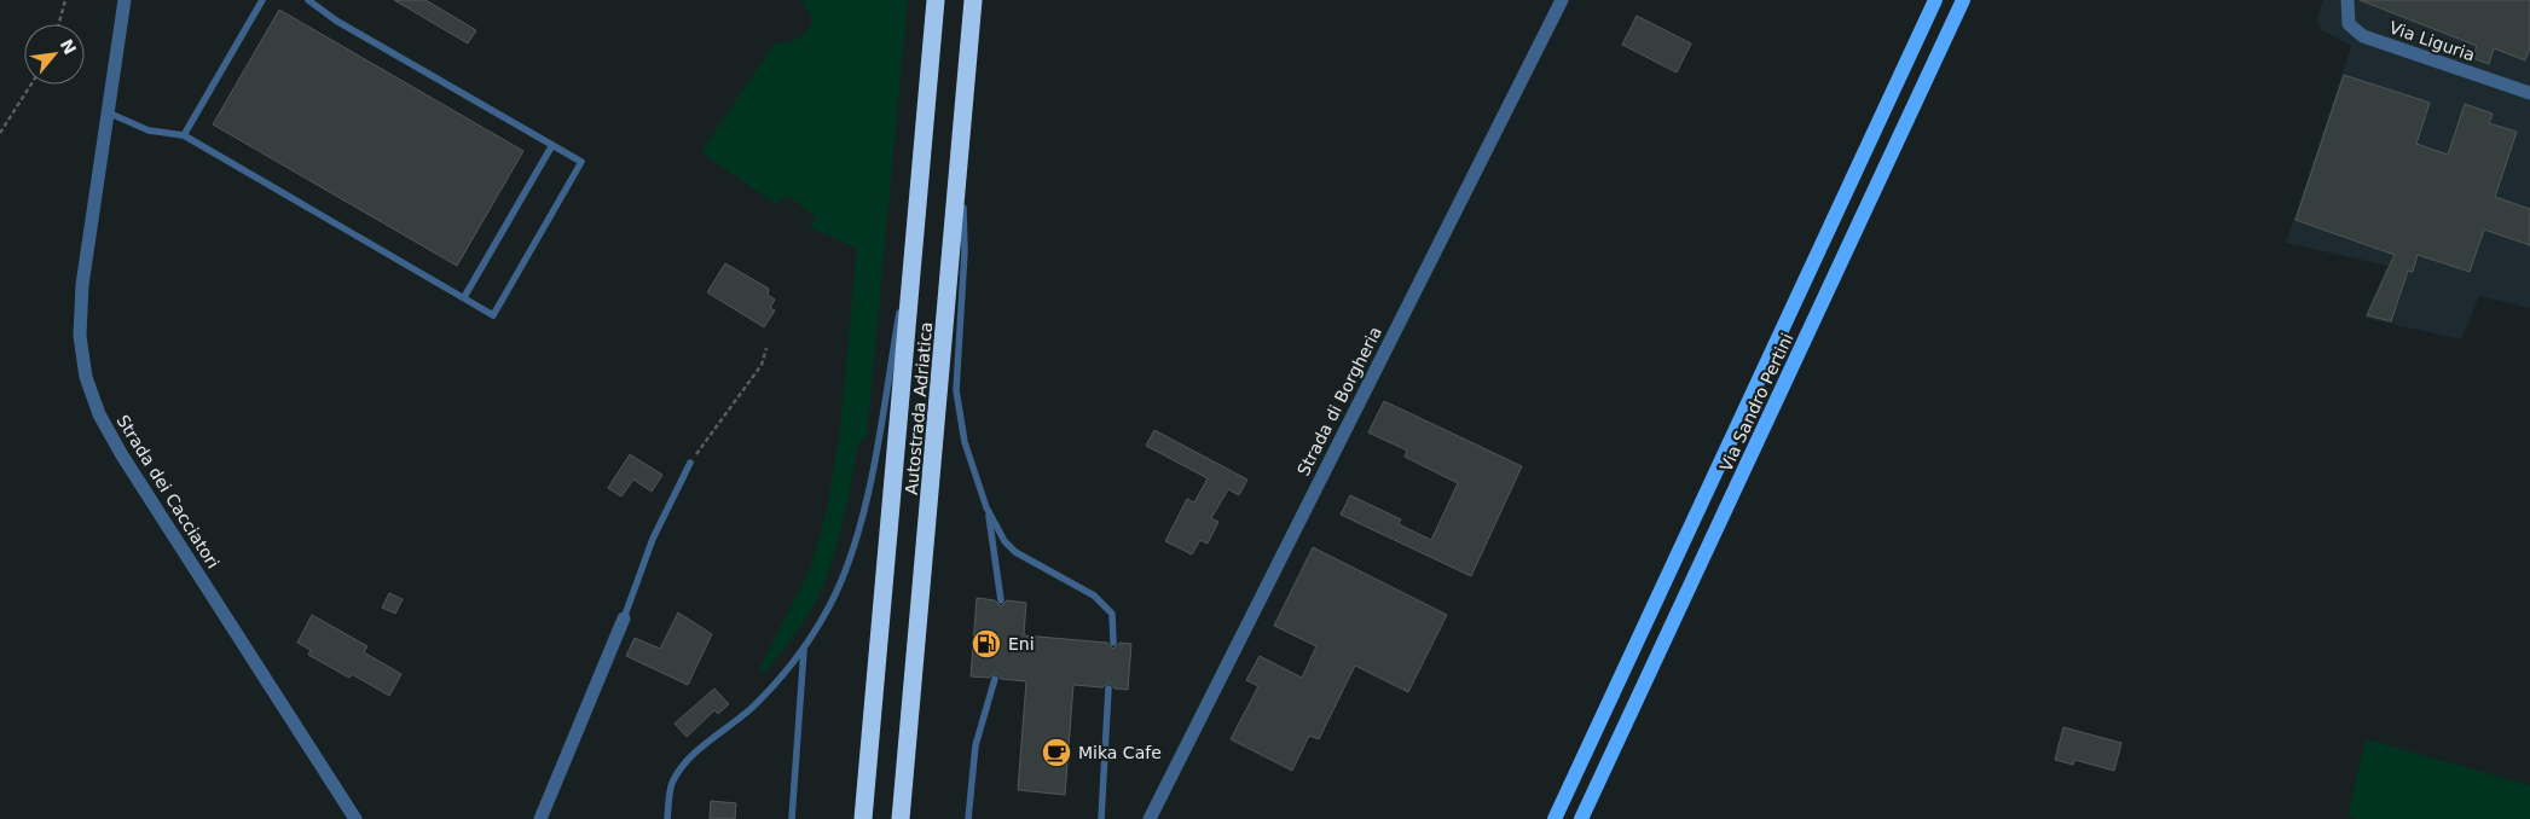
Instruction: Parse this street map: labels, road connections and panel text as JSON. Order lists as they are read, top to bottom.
{
  "streets": {
    "highway": ["Autostrada Adriatica"],
    "main road": ["Via Sandro Pertini"],
    "street": ["Via Liguria", "Strada di Borgheria", "Strada dei Cacciatori"]
  },
  "places": {
    "fuel station": ["Eni"],
    "cafe": ["Mika Cafe"]
  },
  "north": "top right"
}
